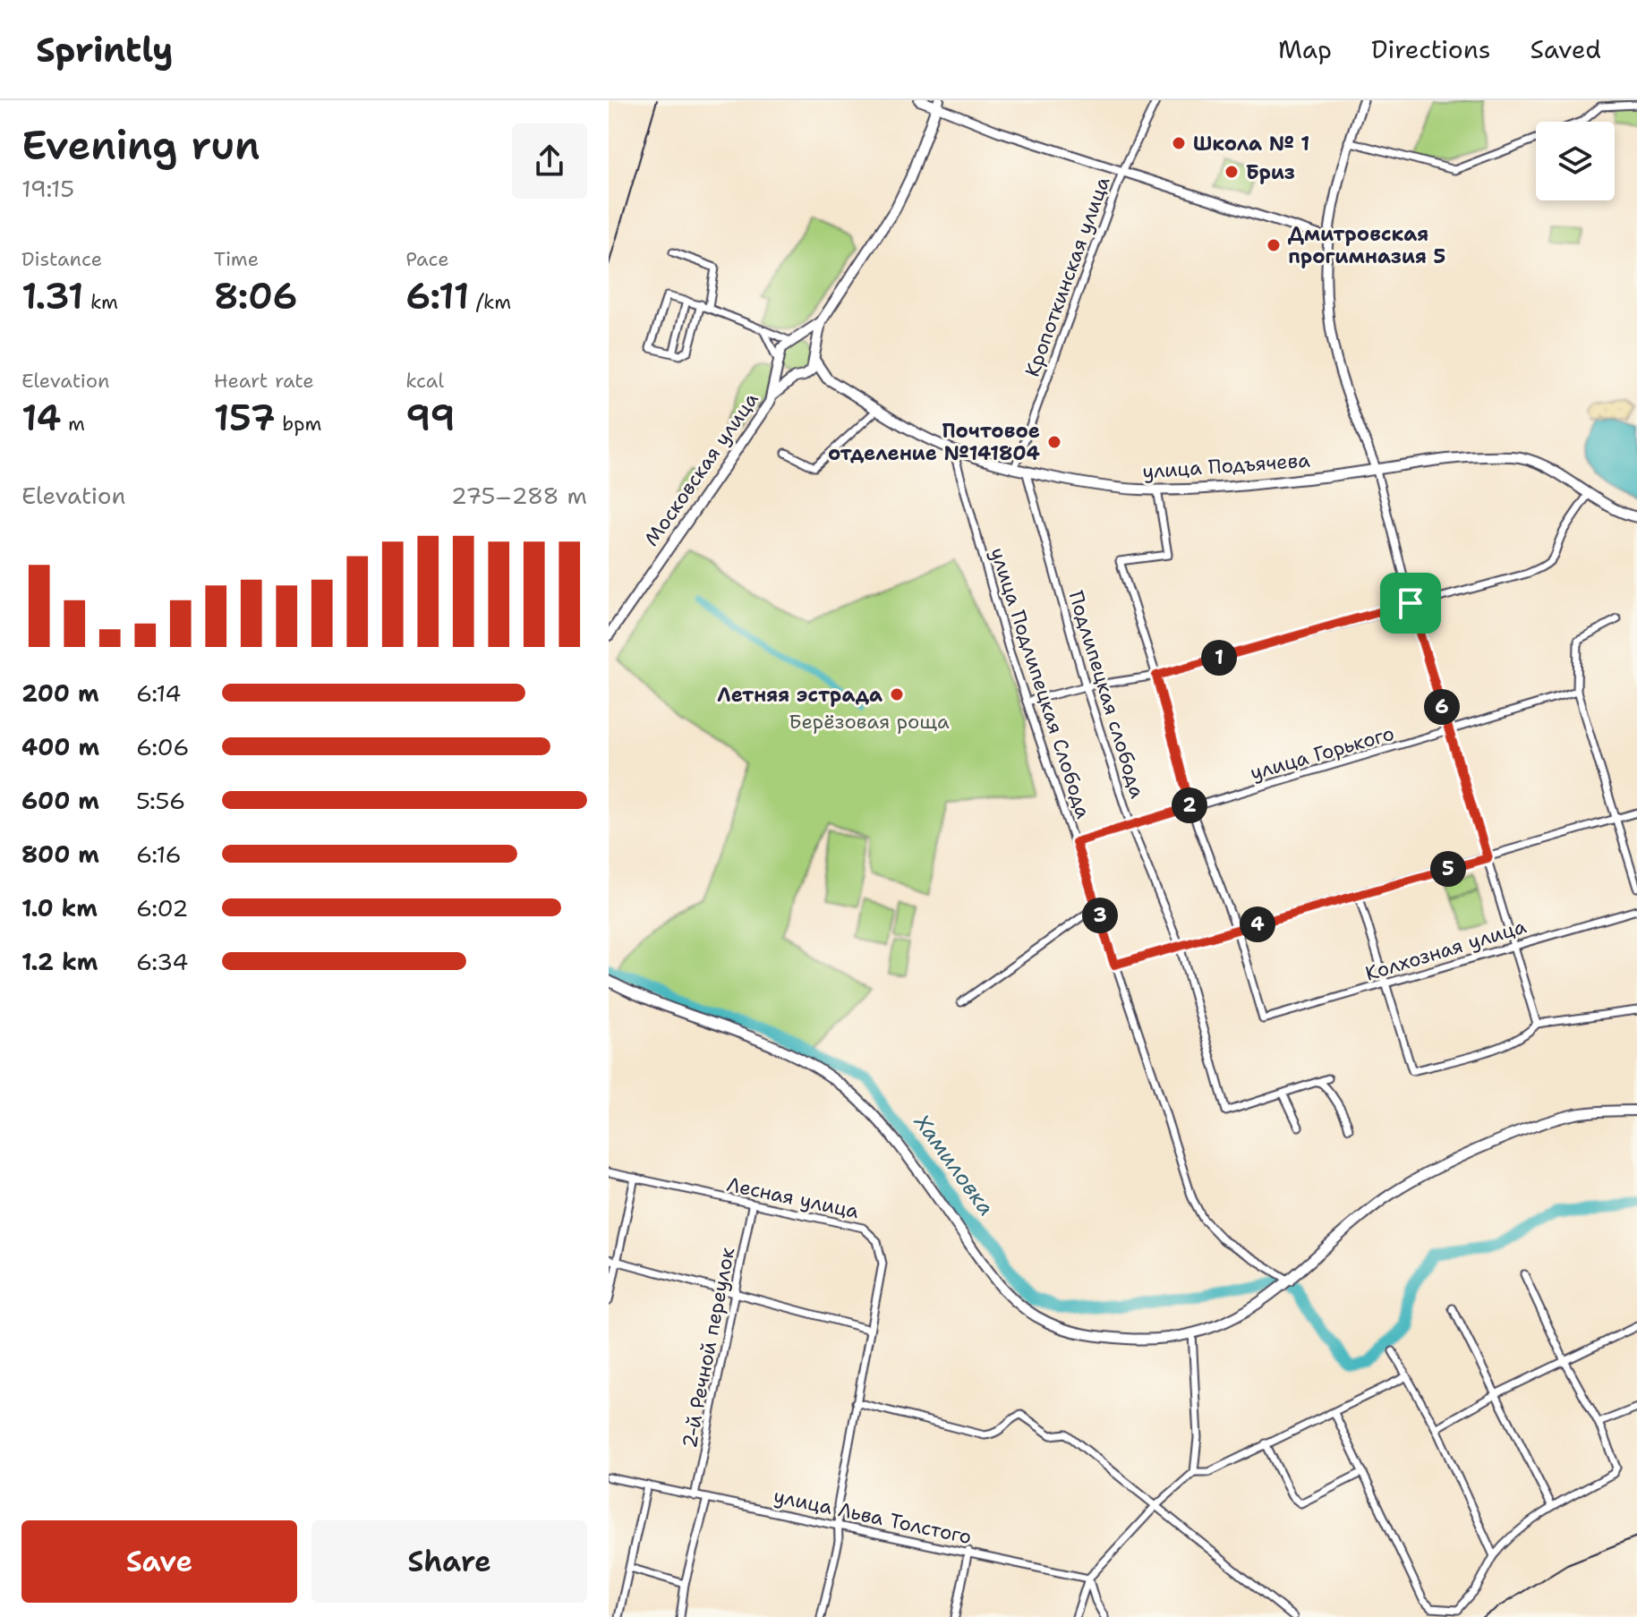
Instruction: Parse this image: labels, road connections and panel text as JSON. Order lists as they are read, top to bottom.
{
  "streets": {
    "main road": ["улица Подъячева", "Московская улица"],
    "street": [
      "Кропоткинская улица",
      "улица Подлипецкая Слобода",
      "Подлипецкая слобода",
      "улица Горького",
      "Колхозная улица",
      "Лесная улица",
      "2-й Речной переулок",
      "улица Льва Толстого"
    ]
  },
  "crossings": [
    ["Кропоткинская улица", "улица Подъячева"],
    ["Кропоткинская улица", "Подлипецкая слобода"],
    ["улица Подъячева", "Московская улица"],
    ["улица Подъячева", "улица Подлипецкая Слобода"],
    ["улица Подъячева", "Подлипецкая слобода"],
    ["улица Подлипецкая Слобода", "улица Горького"],
    ["Подлипецкая слобода", "улица Горького"],
    ["Лесная улица", "2-й Речной переулок"],
    ["Лесная улица", "улица Льва Толстого"],
    ["2-й Речной переулок", "улица Льва Толстого"]
  ],
  "water": ["Хамиловка"],
  "parks": ["Берёзовая роща"],
  "places": [
    "Школа № 1",
    "Бриз",
    "Дмитровская прогимназия 5",
    "Почтовое отделение №141804",
    "Летняя эстрада"
  ],
  "page": {
    "header": "Sprintly",
    "nav": ["Map", "Directions", "Saved"],
    "heading": ["Evening run", "19:15"],
    "stats": [
      ["Distance", "1.31 km"],
      ["Time", "8:06"],
      ["Pace", "6:11 /km"],
      ["Elevation", "14 m"],
      ["Heart rate", "157 bpm"],
      ["kcal", "99"]
    ],
    "chart": ["Elevation", "275–288 m"],
    "pins": [
      "1",
      "6",
      "2",
      "5",
      "3",
      "4"
    ],
    "list": [
      {
        "name": "200 m",
        "note": "6:14"
      },
      {
        "name": "400 m",
        "note": "6:06"
      },
      {
        "name": "600 m",
        "note": "5:56"
      },
      {
        "name": "800 m",
        "note": "6:16"
      },
      {
        "name": "1.0 km",
        "note": "6:02"
      },
      {
        "name": "1.2 km",
        "note": "6:34"
      }
    ],
    "buttons": ["Save", "Share"]
  }
}
